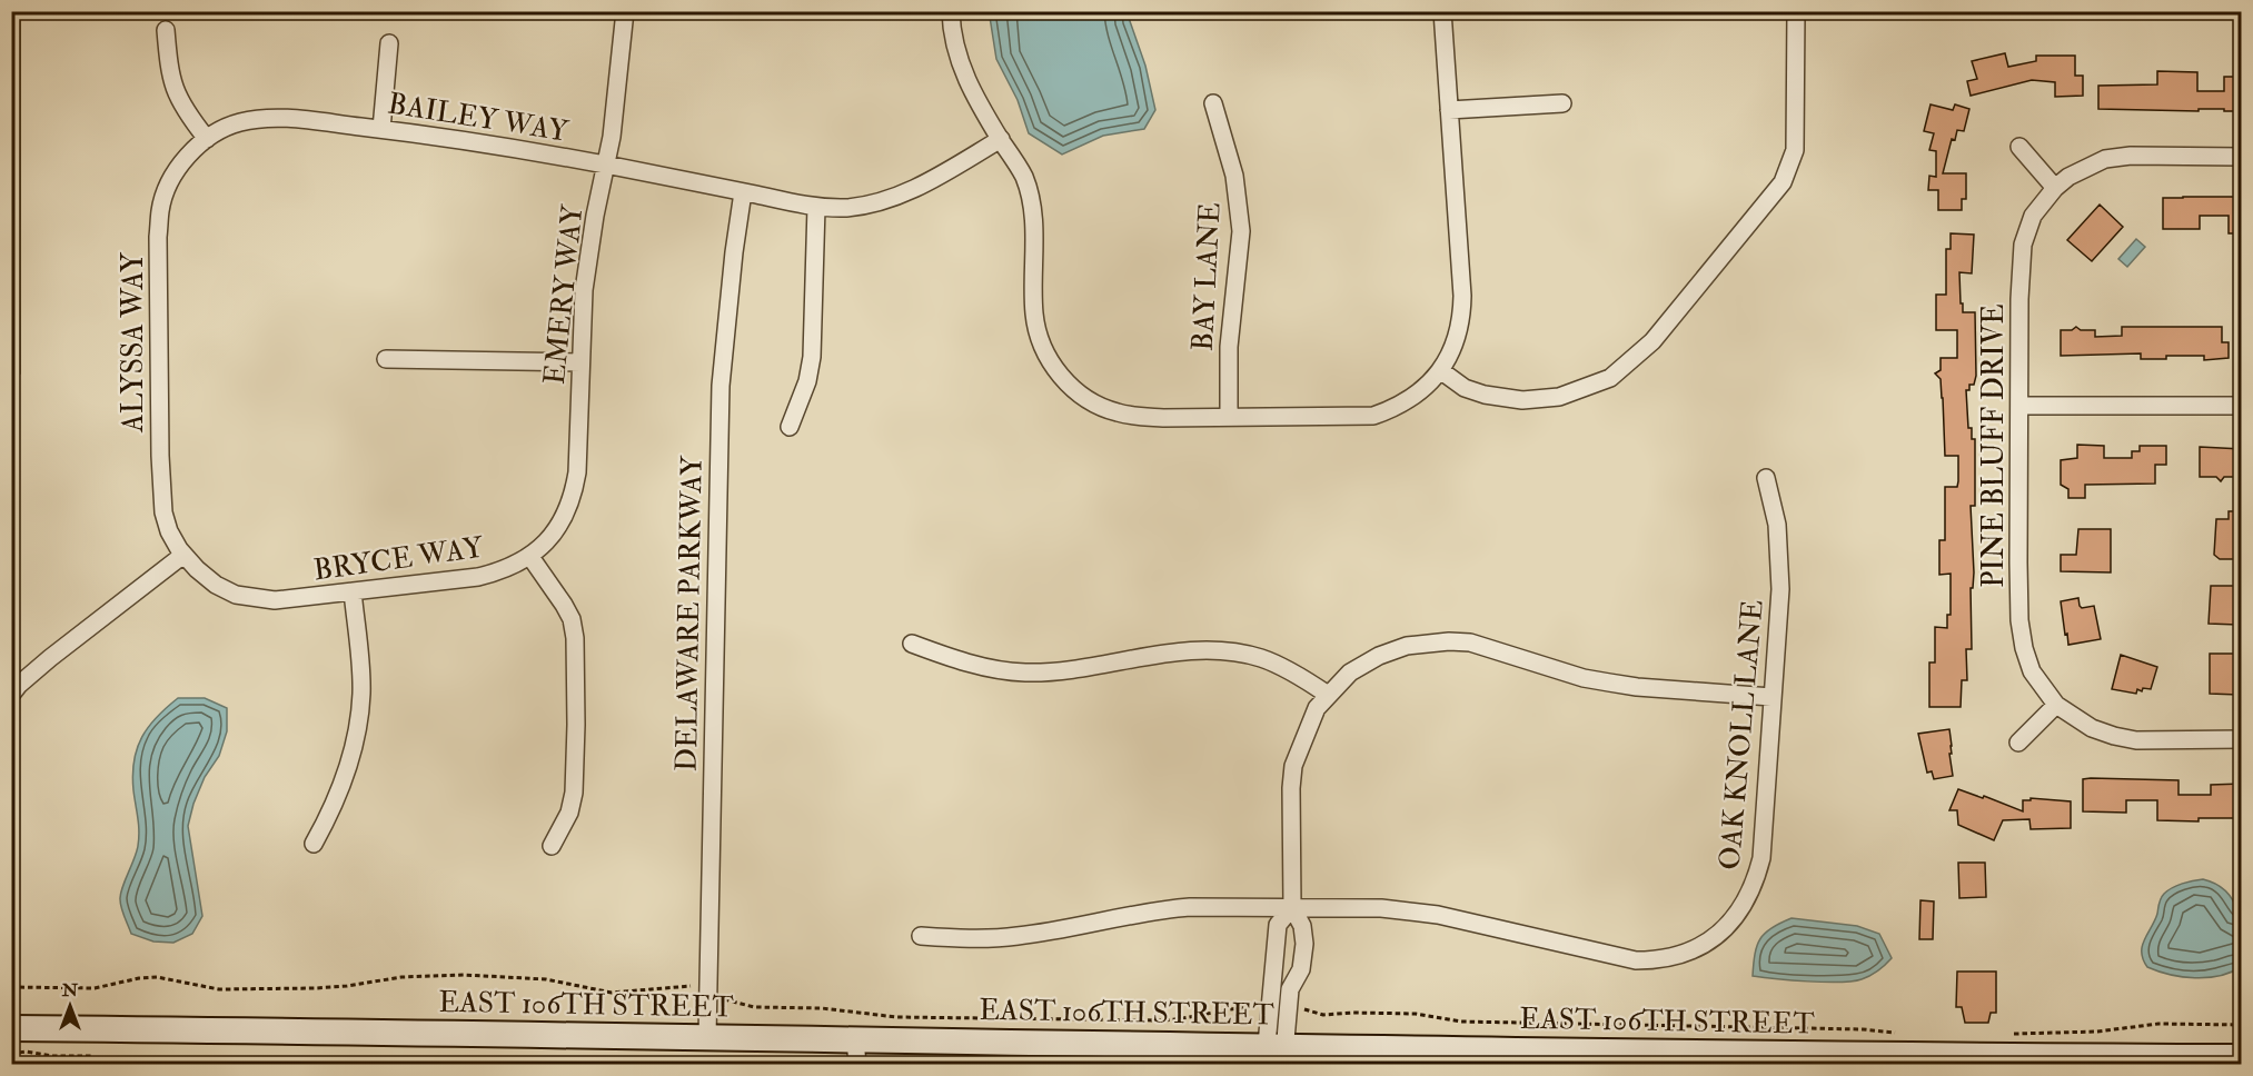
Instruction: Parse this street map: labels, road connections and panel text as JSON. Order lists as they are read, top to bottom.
{
  "streets": {
    "main road": ["EAST 106TH STREET"],
    "street": [
      "BAILEY WAY",
      "BAY LANE",
      "EMERY WAY",
      "ALYSSA WAY",
      "PINE BLUFF DRIVE",
      "BRYCE WAY",
      "DELAWARE PARKWAY",
      "OAK KNOLL LANE"
    ]
  },
  "crossings": [
    ["BAILEY WAY", "EMERY WAY"],
    ["BAILEY WAY", "ALYSSA WAY"],
    ["BAILEY WAY", "DELAWARE PARKWAY"],
    ["EMERY WAY", "BRYCE WAY"],
    ["ALYSSA WAY", "BRYCE WAY"],
    ["DELAWARE PARKWAY", "EAST 106TH STREET"]
  ],
  "north": "top"
}
